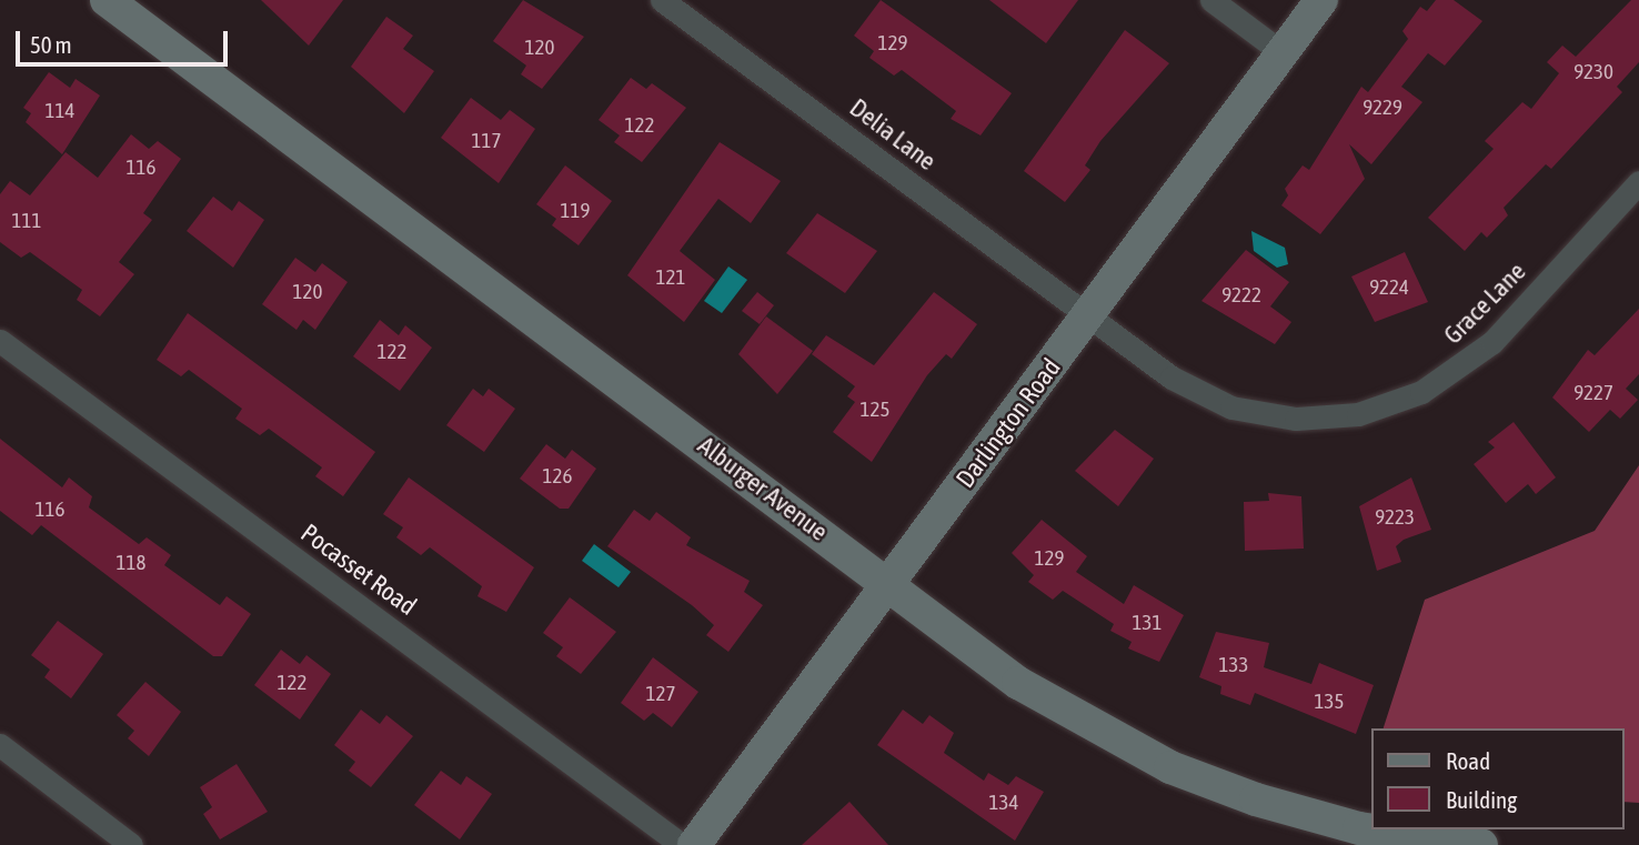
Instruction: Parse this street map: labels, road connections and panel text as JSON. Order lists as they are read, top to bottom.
{
  "streets": {
    "street": [
      "Delia Lane",
      "Grace Lane",
      "Darlington Road",
      "Alburger Avenue",
      "Pocasset Road"
    ]
  },
  "crossings": [
    ["Delia Lane", "Grace Lane"],
    ["Delia Lane", "Darlington Road"],
    ["Grace Lane", "Darlington Road"],
    ["Darlington Road", "Alburger Avenue"]
  ],
  "house_numbers": [
    "129",
    "120",
    "9230",
    "9229",
    "114",
    "122",
    "117",
    "116",
    "119",
    "111",
    "121",
    "9224",
    "120",
    "9222",
    "122",
    "9227",
    "125",
    "126",
    "116",
    "9223",
    "129",
    "118",
    "131",
    "133",
    "122",
    "127",
    "135",
    "134"
  ],
  "legend": ["Road", "Building"],
  "scale_bar": "50 m"
}
